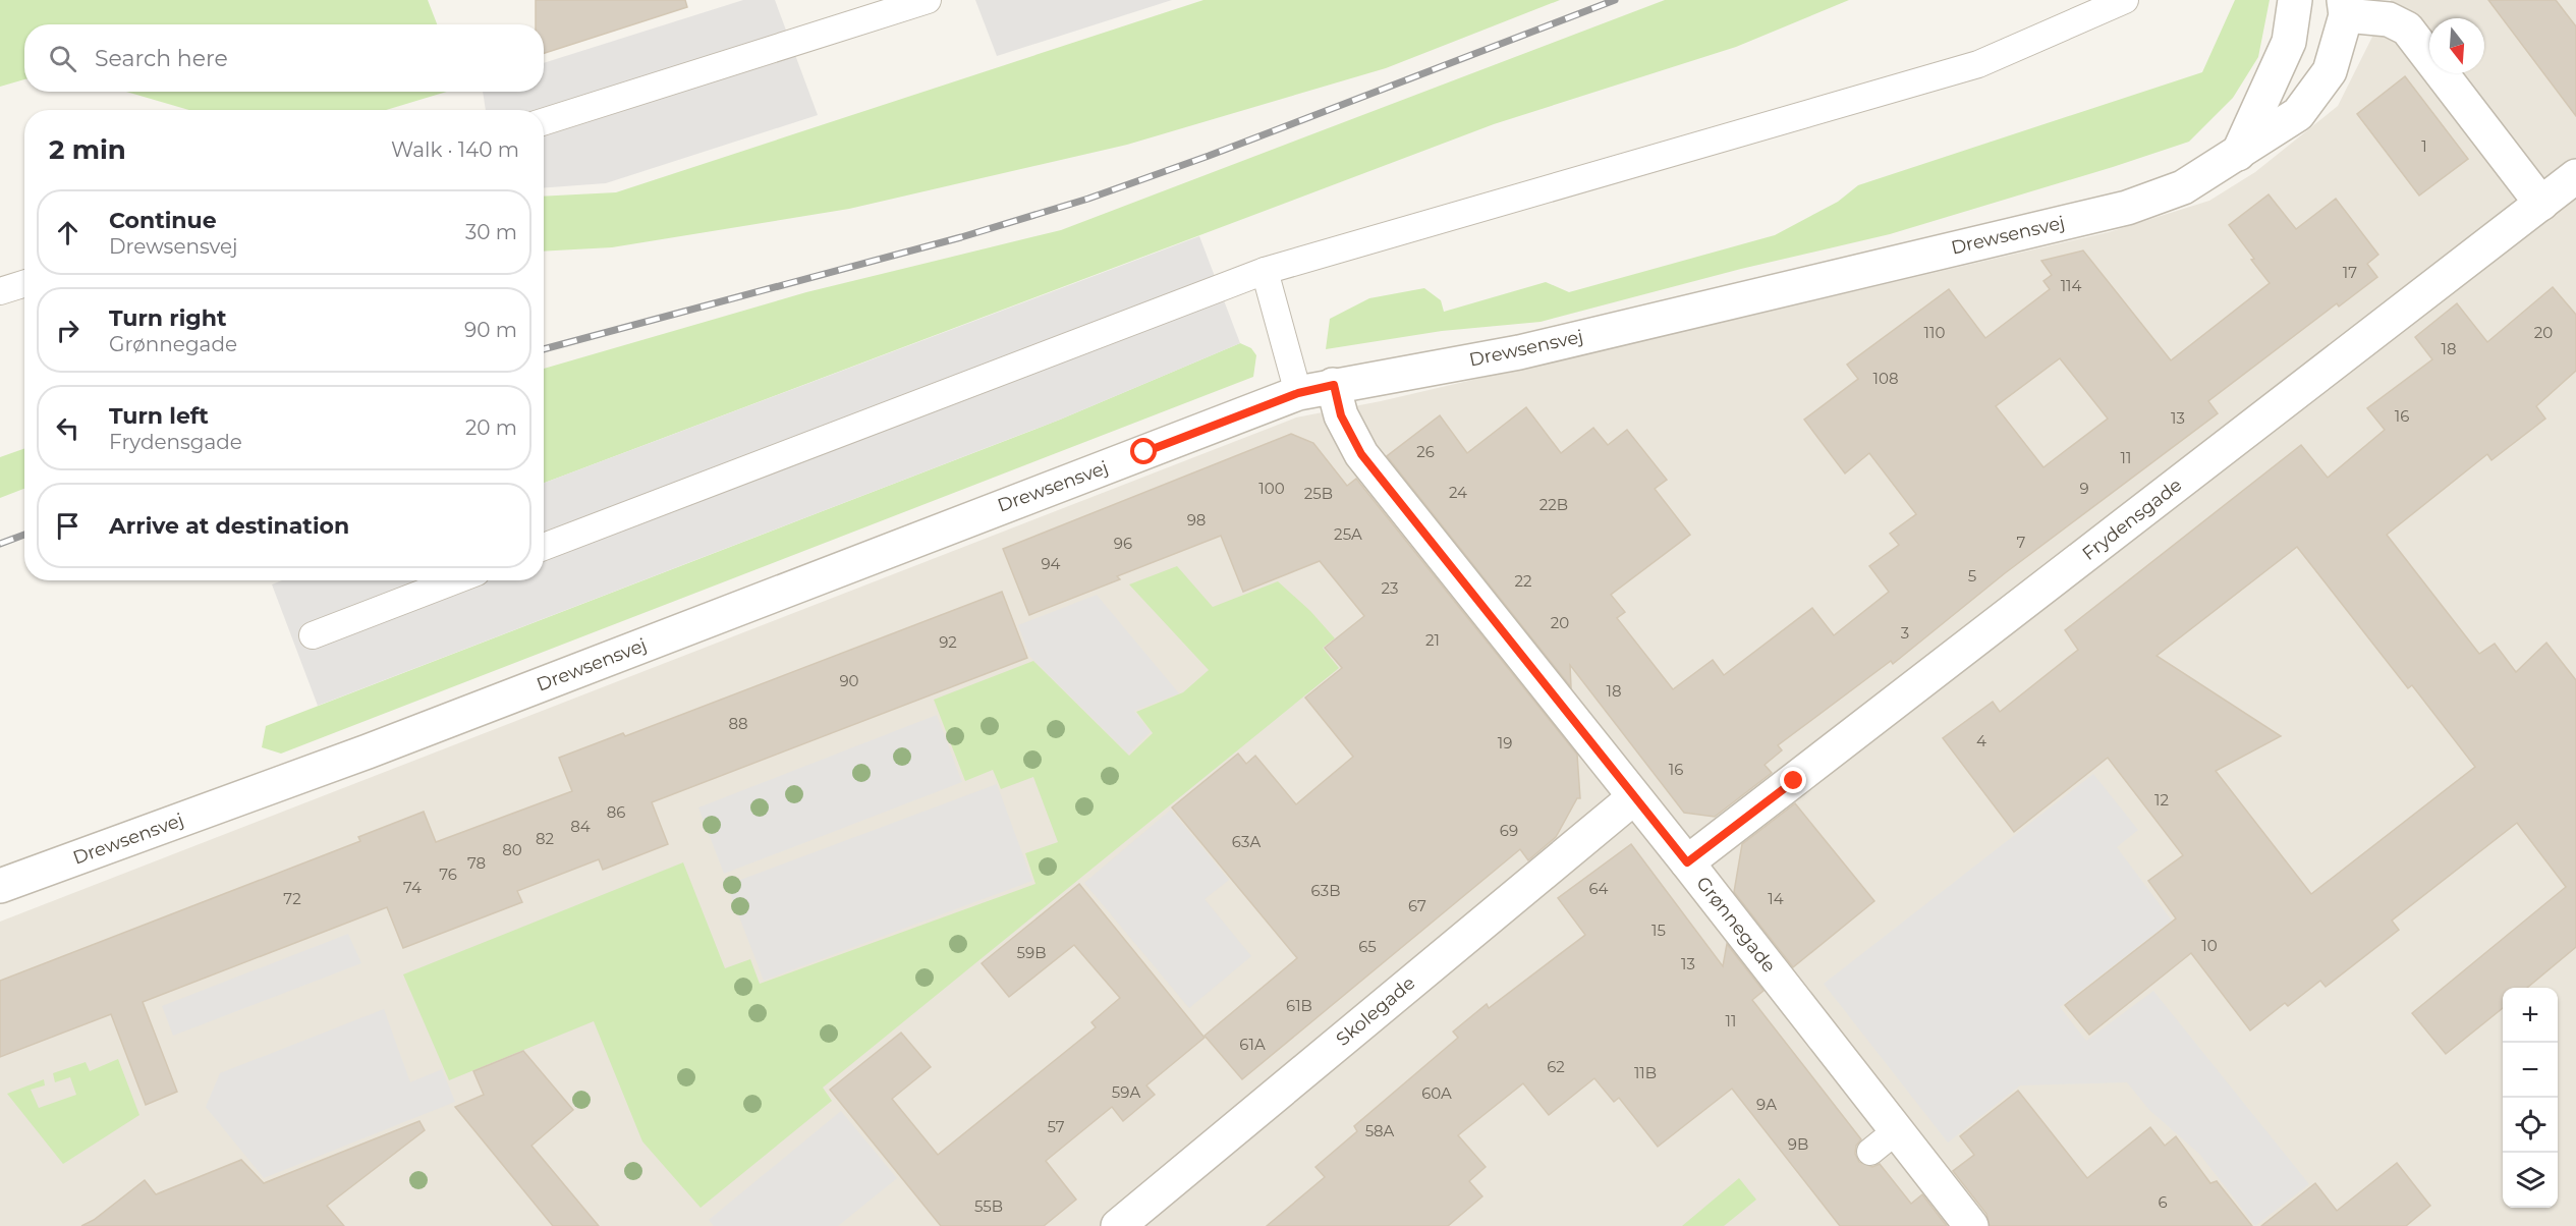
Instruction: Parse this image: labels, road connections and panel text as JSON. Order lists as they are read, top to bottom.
{
  "streets": {
    "street": [
      "Drewsensvej",
      "Frydensgade",
      "Grønnegade",
      "Skolegade"
    ]
  },
  "crossings": [
    ["Drewsensvej", "Grønnegade"],
    ["Frydensgade", "Grønnegade"],
    ["Grønnegade", "Skolegade"]
  ],
  "house_numbers": [
    "1",
    "17",
    "114",
    "110",
    "20",
    "18",
    "108",
    "16",
    "13",
    "26",
    "11",
    "100",
    "9",
    "24",
    "25B",
    "22B",
    "98",
    "25A",
    "7",
    "96",
    "94",
    "5",
    "22",
    "23",
    "20",
    "3",
    "21",
    "92",
    "90",
    "18",
    "88",
    "4",
    "19",
    "16",
    "12",
    "86",
    "84",
    "69",
    "82",
    "63A",
    "80",
    "78",
    "76",
    "74",
    "64",
    "63B",
    "72",
    "14",
    "67",
    "15",
    "10",
    "65",
    "59B",
    "13",
    "61B",
    "11",
    "61A",
    "62",
    "11B",
    "59A",
    "60A",
    "9A",
    "57",
    "58A",
    "9B",
    "6",
    "55B"
  ],
  "north": "bottom",
  "page": {
    "search": "Search here",
    "heading": ["2 min", "Walk · 140 m"],
    "list": [
      ["Continue", "Drewsensvej", "30 m"],
      ["Turn right", "Grønnegade", "90 m"],
      ["Turn left", "Frydensgade", "20 m"],
      "Arrive at destination"
    ],
    "map_buttons": ["+", "−"]
  }
}
